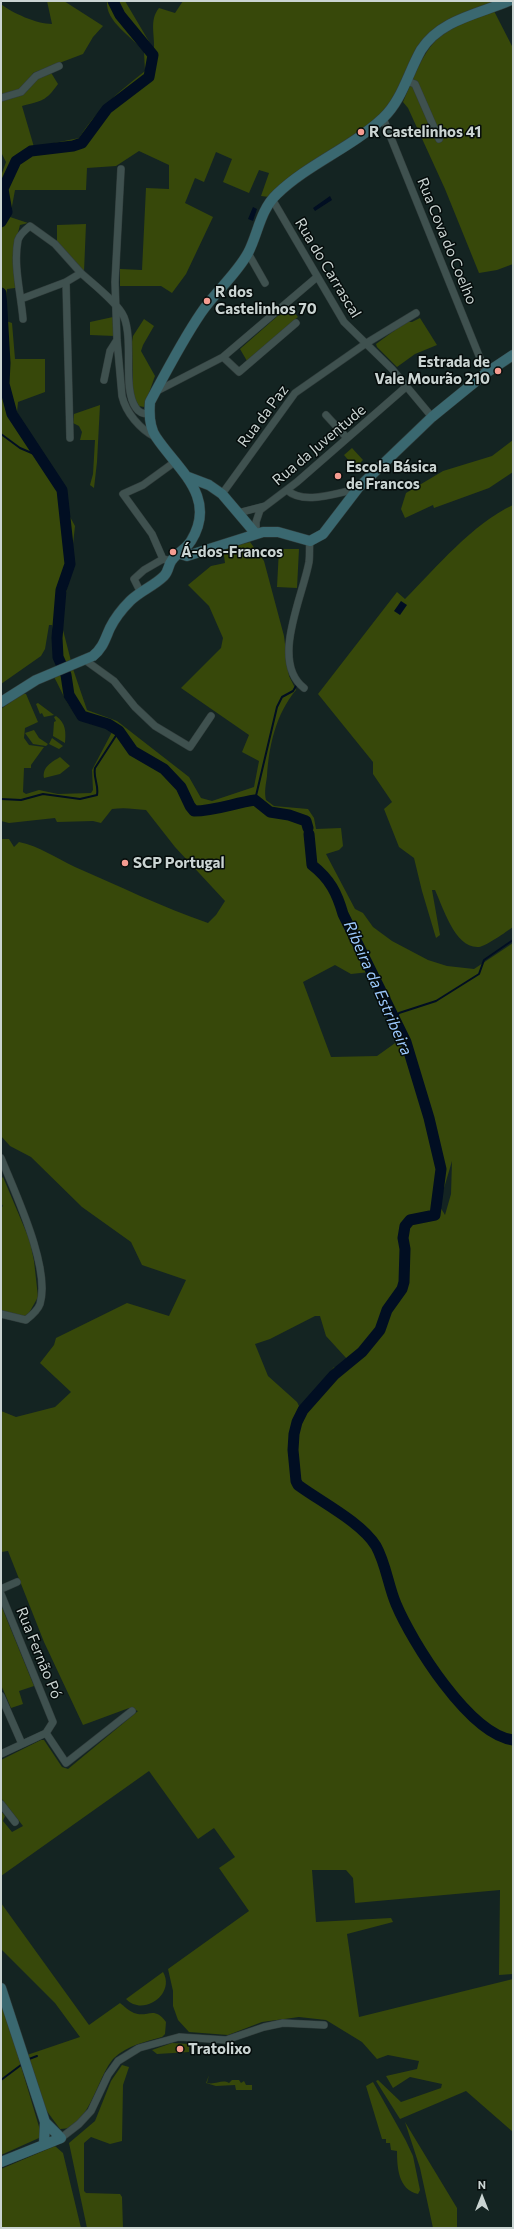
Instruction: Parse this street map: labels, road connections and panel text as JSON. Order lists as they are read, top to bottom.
{
  "streets": {
    "street": [
      "Rua Cova do Coelho",
      "Rua do Carrascal",
      "Rua da Paz",
      "Rua da Juventude",
      "Rua Fernão Pó"
    ]
  },
  "crossings": [
    ["Rua do Carrascal", "Rua da Paz"],
    ["Rua do Carrascal", "Rua da Juventude"]
  ],
  "water": ["Ribeira da Estribeira"],
  "places": [
    "R Castelinhos 41",
    "R dos Castelinhos 70",
    "Estrada de Vale Mourão 210",
    "Escola Básica de Francos",
    "Á-dos-Francos",
    "SCP Portugal",
    "Tratolixo"
  ],
  "north": "top"
}
